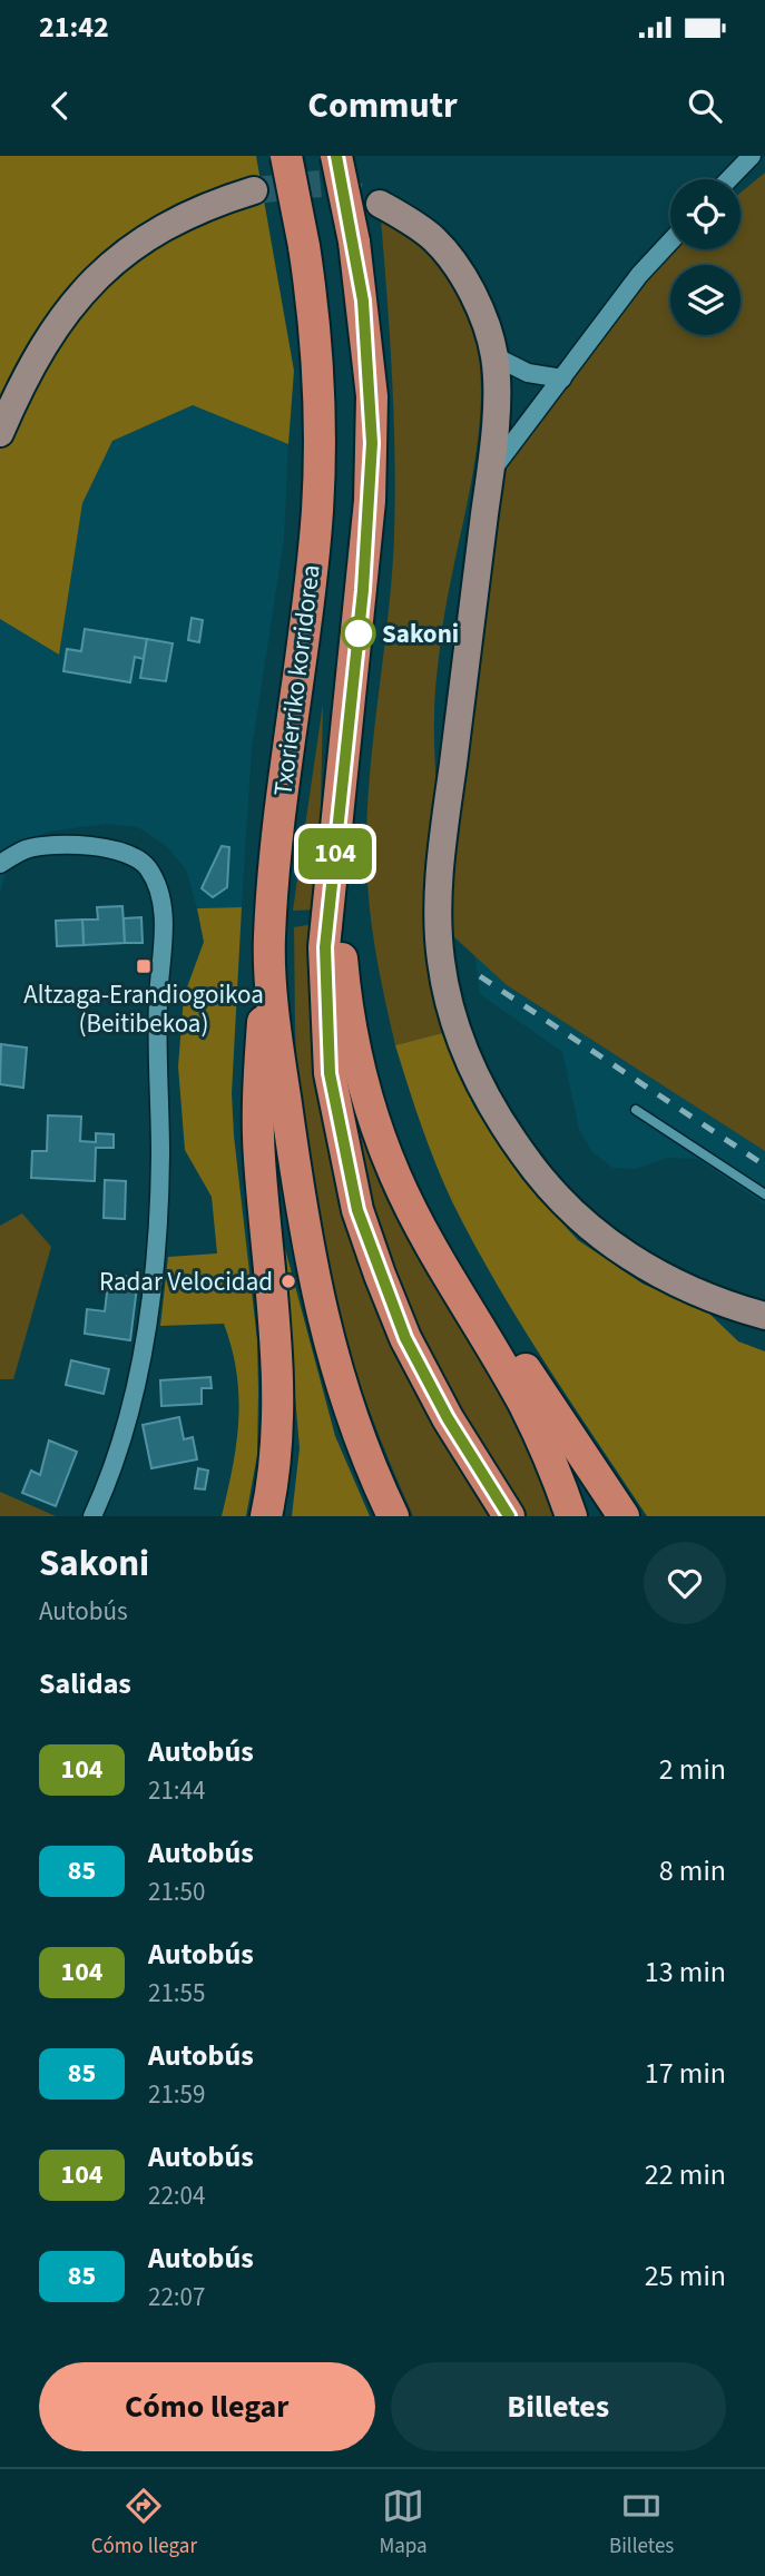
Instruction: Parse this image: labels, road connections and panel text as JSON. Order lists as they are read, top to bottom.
{
  "streets": {
    "highway": ["Txorierriko korridorea"]
  },
  "places": {
    "other": ["Sakoni", "Radar Velocidad"],
    "transit": ["Altzaga-Erandiogoikoa (Beitibekoa)"]
  },
  "lines": ["bus line 104"],
  "page": {
    "status": "21:42",
    "header": "Commutr",
    "on_map": "104",
    "heading": [
      ["Sakoni", "Autobús"],
      "Salidas"
    ],
    "list": [
      {
        "mark": "104",
        "name": "Autobús",
        "note": "21:44",
        "value": "2 min"
      },
      {
        "mark": "85",
        "name": "Autobús",
        "note": "21:50",
        "value": "8 min"
      },
      {
        "mark": "104",
        "name": "Autobús",
        "note": "21:55",
        "value": "13 min"
      },
      {
        "mark": "85",
        "name": "Autobús",
        "note": "21:59",
        "value": "17 min"
      },
      {
        "mark": "104",
        "name": "Autobús",
        "note": "22:04",
        "value": "22 min"
      },
      {
        "mark": "85",
        "name": "Autobús",
        "note": "22:07",
        "value": "25 min"
      }
    ],
    "buttons": ["Cómo llegar", "Billetes"],
    "tabs": ["Cómo llegar", "Mapa", "Billetes"]
  }
}
